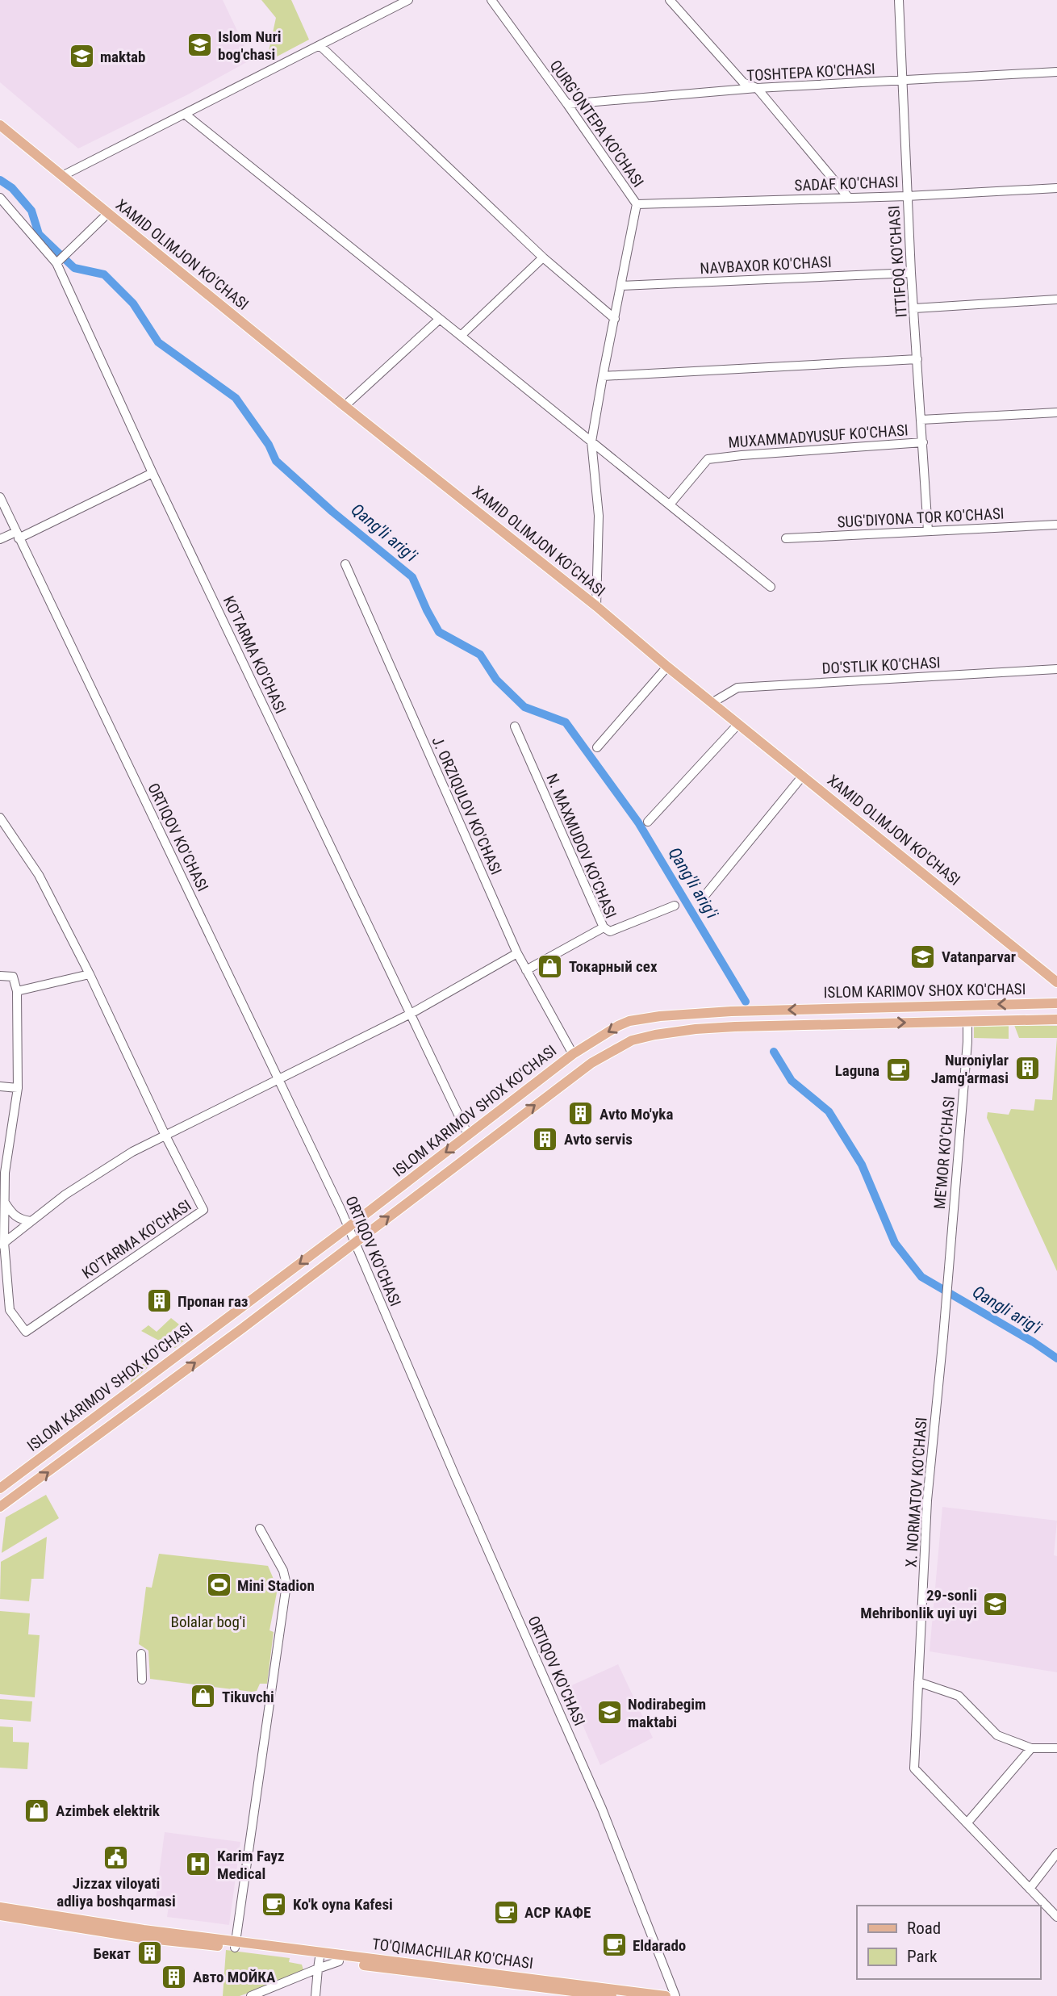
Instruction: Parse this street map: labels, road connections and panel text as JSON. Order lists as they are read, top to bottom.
{
  "streets": {
    "main road": ["XAMID OLIMJON KO'CHASI", "ISLOM KARIMOV SHOX KO'CHASI", "TO'QIMACHILAR KO'CHASI"],
    "street": [
      "TOSHTEPA KO'CHASI",
      "QURG'ONTEPA KO'CHASI",
      "SADAF KO'CHASI",
      "ITTIFOQ KO'CHASI",
      "NAVBAXOR KO'CHASI",
      "MUXAMMADYUSUF KO'CHASI",
      "SUG'DIYONA TOR KO'CHASI",
      "KO'TARMA KO'CHASI",
      "DO'STLIK KO'CHASI",
      "J. ORZIQULOV KO'CHASI",
      "ORTIQOV KO'CHASI",
      "N. MAXMUDOV KO'CHASI",
      "ME'MOR KO'CHASI",
      "X. NORMATOV KO'CHASI"
    ]
  },
  "crossings": [
    ["TOSHTEPA KO'CHASI", "QURG'ONTEPA KO'CHASI"],
    ["TOSHTEPA KO'CHASI", "ITTIFOQ KO'CHASI"],
    ["QURG'ONTEPA KO'CHASI", "SADAF KO'CHASI"],
    ["QURG'ONTEPA KO'CHASI", "XAMID OLIMJON KO'CHASI"],
    ["QURG'ONTEPA KO'CHASI", "NAVBAXOR KO'CHASI"],
    ["SADAF KO'CHASI", "ITTIFOQ KO'CHASI"],
    ["XAMID OLIMJON KO'CHASI", "DO'STLIK KO'CHASI"],
    ["ITTIFOQ KO'CHASI", "NAVBAXOR KO'CHASI"],
    ["ITTIFOQ KO'CHASI", "MUXAMMADYUSUF KO'CHASI"],
    ["ITTIFOQ KO'CHASI", "SUG'DIYONA TOR KO'CHASI"],
    ["KO'TARMA KO'CHASI", "ISLOM KARIMOV SHOX KO'CHASI"],
    ["J. ORZIQULOV KO'CHASI", "N. MAXMUDOV KO'CHASI"],
    ["J. ORZIQULOV KO'CHASI", "ISLOM KARIMOV SHOX KO'CHASI"],
    ["ORTIQOV KO'CHASI", "ISLOM KARIMOV SHOX KO'CHASI"],
    ["ISLOM KARIMOV SHOX KO'CHASI", "ME'MOR KO'CHASI"],
    ["ME'MOR KO'CHASI", "X. NORMATOV KO'CHASI"]
  ],
  "water": ["Qang'li arig'i", "Qangli arig'i"],
  "parks": ["Bolalar bog'i"],
  "places": {
    "school or university": [
      "Islom Nuri bog'chasi",
      "maktab",
      "Vatanparvar",
      "29-sonli Mehribonlik uyi uyi",
      "Nodirabegim maktabi"
    ],
    "shop": ["Токарный сех", "Tikuvchi", "Azimbek elektrik"],
    "building": [
      "Nuroniylar Jamg'armasi",
      "Avto Mo'yka",
      "Avto servis",
      "Пропан газ",
      "Бекат",
      "Авто МОЙКА"
    ],
    "cafe": [
      "Laguna",
      "Ko'k oyna Kafesi",
      "АСР КАФЕ",
      "Eldarado"
    ],
    "sports": ["Mini Stadion"],
    "public building": ["Jizzax viloyati adliya boshqarmasi"],
    "hospital": ["Karim Fayz Medical"]
  },
  "legend": ["Road", "Park"]
}
